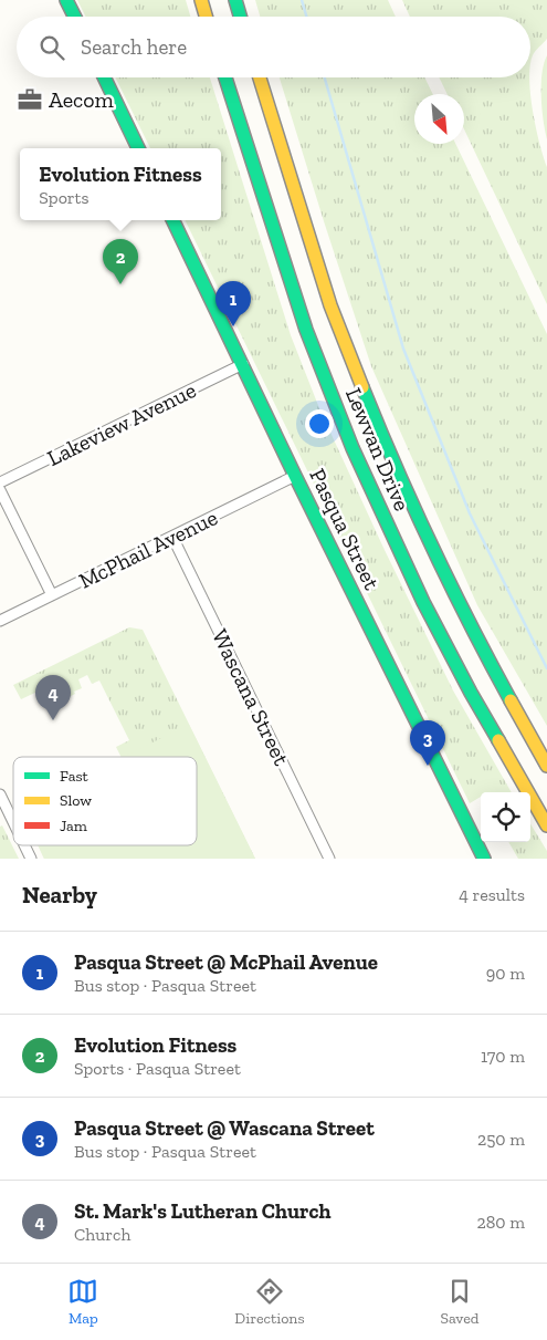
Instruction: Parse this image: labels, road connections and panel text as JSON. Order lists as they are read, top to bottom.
{
  "streets": {
    "main road": ["Lewvan Drive", "Pasqua Street"],
    "street": ["Lakeview Avenue", "McPhail Avenue", "Wascana Street"]
  },
  "crossings": [
    ["Lakeview Avenue", "Pasqua Street"],
    ["Pasqua Street", "McPhail Avenue"],
    ["McPhail Avenue", "Wascana Street"]
  ],
  "places": {
    "office": ["Aecom"]
  },
  "legend": ["Fast", "Slow", "Jam"],
  "north": "bottom right",
  "page": {
    "search": "Search here",
    "popup": ["Evolution Fitness", "Sports"],
    "pins": [
      "2",
      "1",
      "4",
      "3"
    ],
    "heading": ["Nearby", "4 results"],
    "list": [
      {
        "mark": "1",
        "name": "Pasqua Street @ McPhail Avenue",
        "note": "Bus stop · Pasqua Street",
        "value": "90 m"
      },
      {
        "mark": "2",
        "name": "Evolution Fitness",
        "note": "Sports · Pasqua Street",
        "value": "170 m"
      },
      {
        "mark": "3",
        "name": "Pasqua Street @ Wascana Street",
        "note": "Bus stop · Pasqua Street",
        "value": "250 m"
      },
      {
        "mark": "4",
        "name": "St. Mark's Lutheran Church",
        "note": "Church",
        "value": "280 m"
      }
    ],
    "nav": ["Map", "Directions", "Saved"]
  }
}
